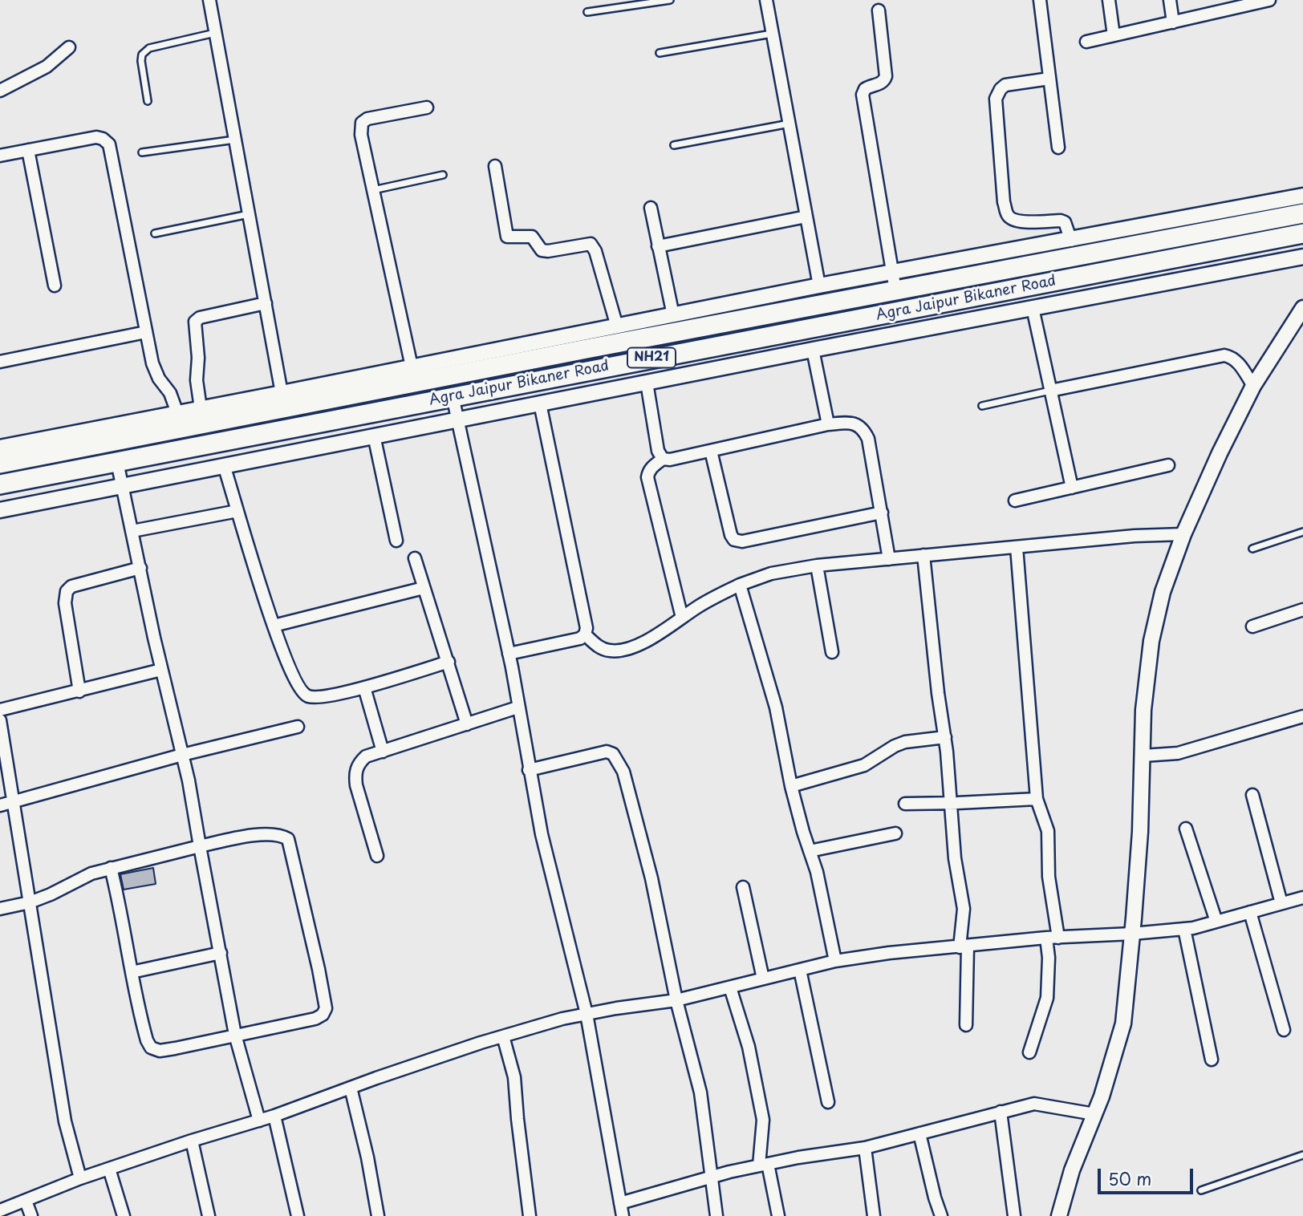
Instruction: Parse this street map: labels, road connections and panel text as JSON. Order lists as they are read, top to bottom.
{
  "streets": {
    "highway": ["Agra Jaipur Bikaner Road", "NH21"]
  },
  "scale_bar": "50 m"
}
